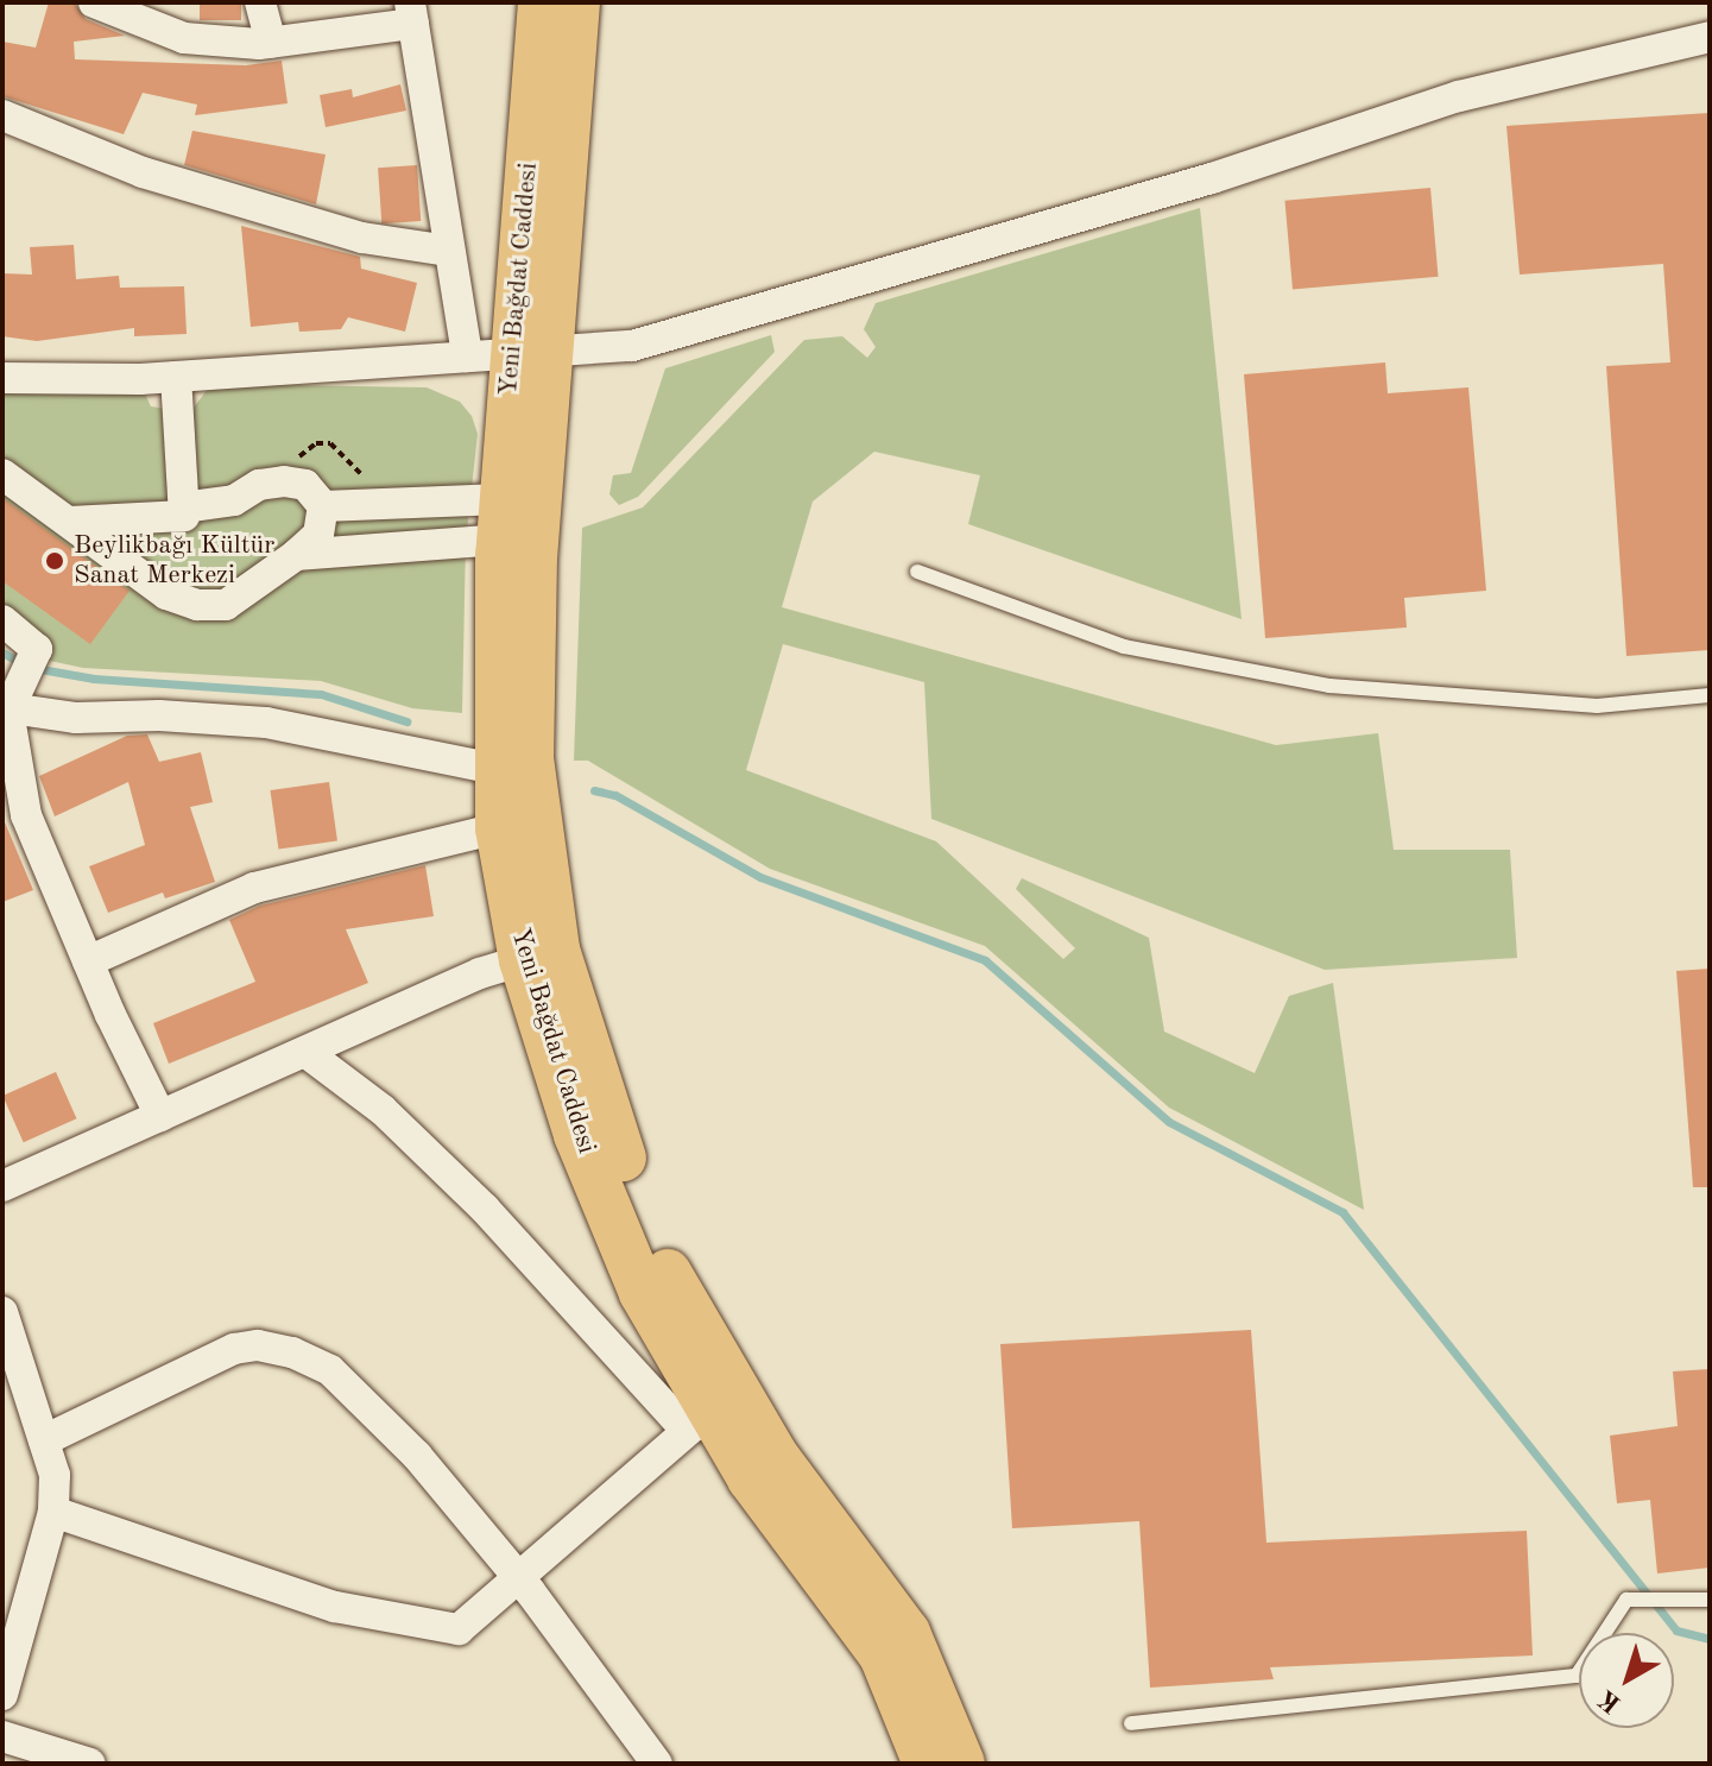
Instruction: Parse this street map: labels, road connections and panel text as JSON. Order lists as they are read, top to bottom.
{
  "streets": {
    "main road": ["Yeni Bağdat Caddesi"]
  },
  "places": ["Beylikbağı Kültür Sanat Merkezi"],
  "north": "bottom left"
}
